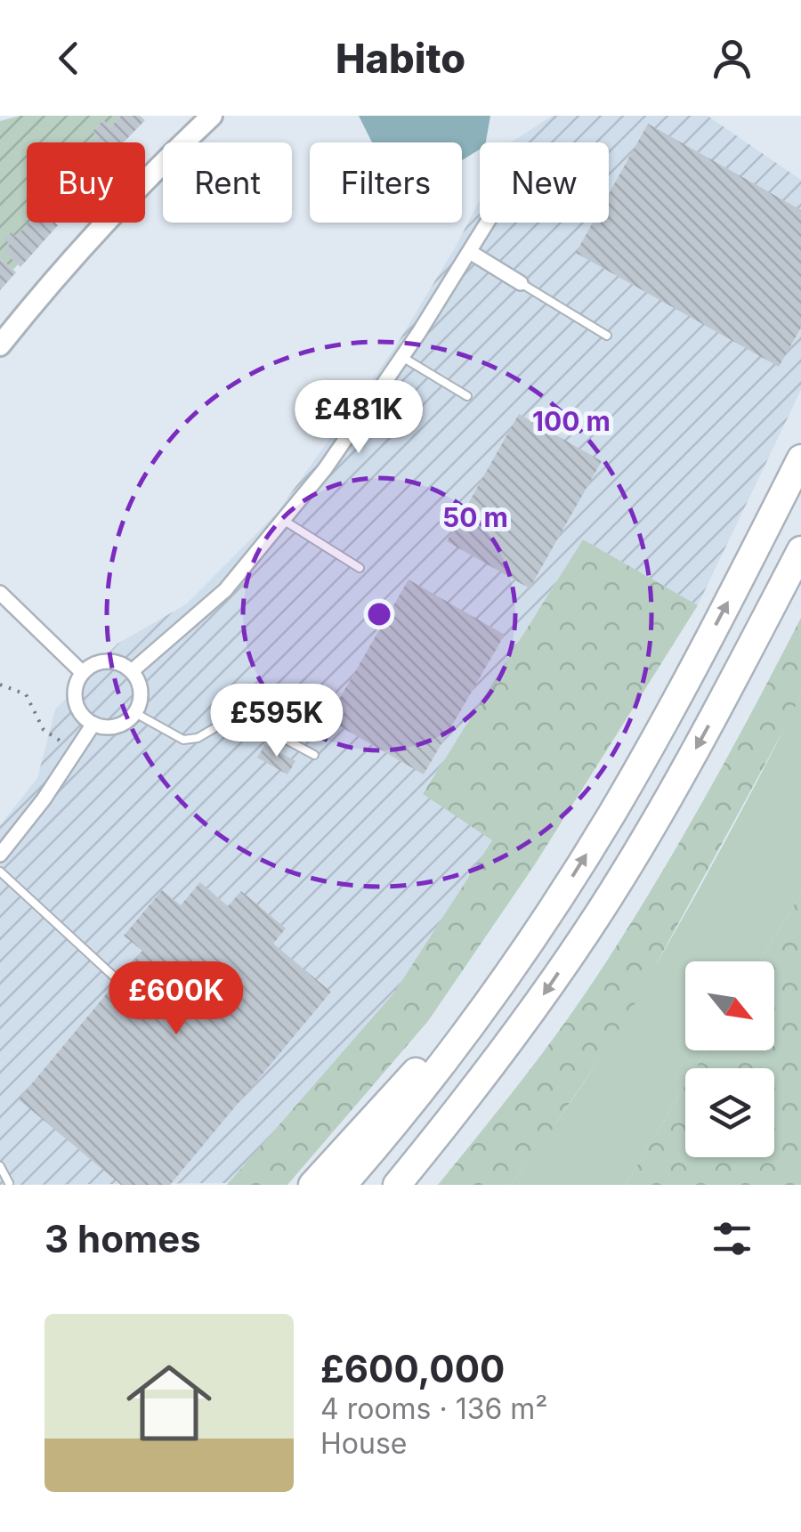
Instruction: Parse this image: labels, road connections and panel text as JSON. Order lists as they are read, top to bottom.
{
  "north": "bottom right",
  "page": {
    "header": "Habito",
    "chip": [
      "Buy",
      "Rent",
      "Filters",
      "New"
    ],
    "price": ["£481K", "£595K", "£600K"],
    "heading": "3 homes",
    "list": [
      {
        "name": "£600,000",
        "note": "4 rooms · 136 m² · House"
      }
    ]
  },
  "rings": ["100 m", "50 m"]
}
